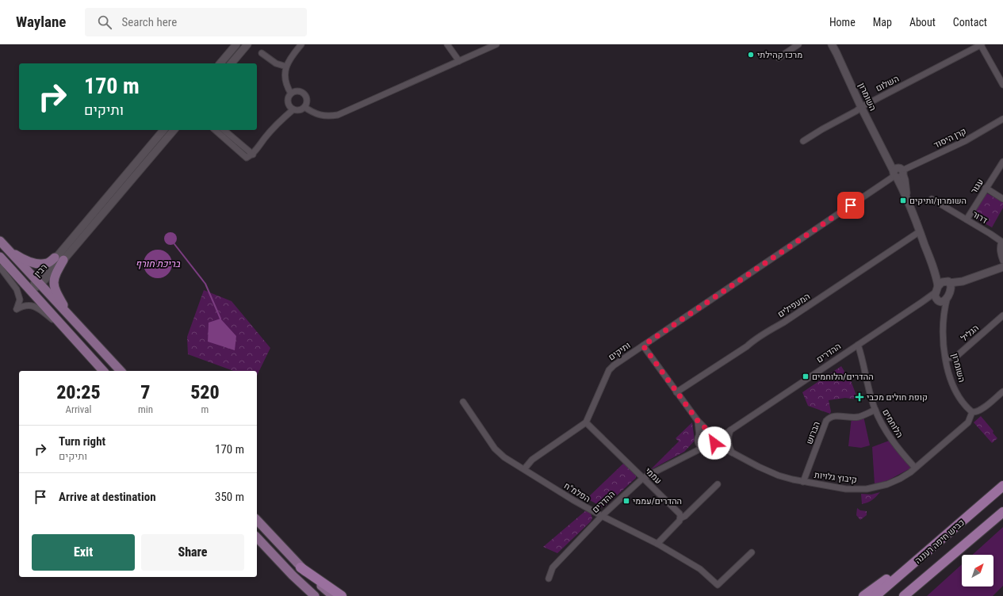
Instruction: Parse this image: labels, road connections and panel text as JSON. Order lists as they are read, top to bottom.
{
  "streets": {
    "highway": ["כביש חיפה רעננה"],
    "street": [
      "השלום",
      "השומרון",
      "קרן היסוד",
      "עגור",
      "דרור",
      "רבין",
      "המעפילים",
      "הגליל",
      "ותיקים",
      "ההדרים",
      "הלוחמים",
      "הברוש",
      "עממי",
      "קיבוץ גלויות",
      "הפלמ\"ח"
    ]
  },
  "crossings": [
    ["השלום", "השומרון"],
    ["השומרון", "קרן היסוד"],
    ["השומרון", "המעפילים"],
    ["השומרון", "הגליל"],
    ["השומרון", "ותיקים"],
    ["השומרון", "ההדרים"],
    ["השומרון", "קיבוץ גלויות"],
    ["קרן היסוד", "ותיקים"],
    ["עגור", "דרור"],
    ["ותיקים", "עממי"],
    ["ההדרים", "הלוחמים"],
    ["ההדרים", "עממי"],
    ["ההדרים", "קיבוץ גלויות"],
    ["ההדרים", "הפלמ\"ח"],
    ["הלוחמים", "הברוש"],
    ["הלוחמים", "קיבוץ גלויות"],
    ["הברוש", "קיבוץ גלויות"]
  ],
  "water": ["בריכת חורף"],
  "places": {
    "other": ["מרכז קהילתי"],
    "transit": ["השומרון/ותיקים", "ההדרים/הלוחמים", "ההדרים/עממי"],
    "health": ["קופת חולים מכבי"]
  },
  "north": "top right",
  "page": {
    "header": "Waylane",
    "search": "Search here",
    "nav": [
      "Home",
      "Map",
      "About",
      "Contact"
    ],
    "turn": ["170 m", "ותיקים"],
    "eta": [
      "20:25",
      "Arrival",
      "7",
      "min",
      "520",
      "m"
    ],
    "list": [
      {
        "name": "Turn right",
        "note": "ותיקים",
        "value": "170 m"
      },
      {
        "name": "Arrive at destination",
        "value": "350 m"
      }
    ],
    "buttons": ["Exit", "Share"]
  }
}
